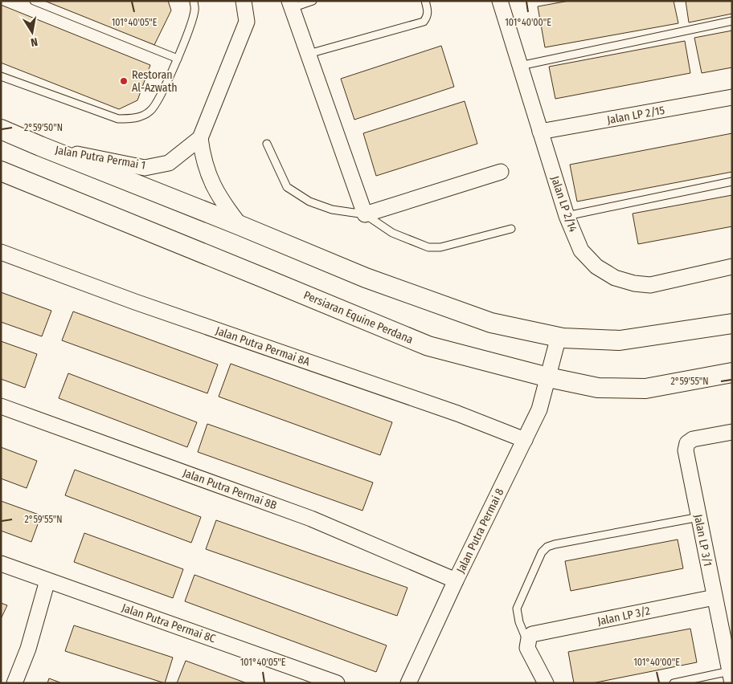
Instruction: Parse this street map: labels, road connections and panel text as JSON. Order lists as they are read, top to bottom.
{
  "streets": {
    "street": [
      "Jalan LP 2/15",
      "Jalan Putra Permai 1",
      "Jalan LP 2/14",
      "Persiaran Equine Perdana",
      "Jalan Putra Permai 8A",
      "Jalan Putra Permai 8B",
      "Jalan Putra Permai 8",
      "Jalan LP 3/1",
      "Jalan LP 3/2",
      "Jalan Putra Permai 8C"
    ]
  },
  "crossings": [
    ["Jalan LP 2/15", "Jalan LP 2/14"],
    ["Persiaran Equine Perdana", "Jalan Putra Permai 8"],
    ["Jalan Putra Permai 8A", "Jalan Putra Permai 8"],
    ["Jalan Putra Permai 8B", "Jalan Putra Permai 8"],
    ["Jalan LP 3/1", "Jalan LP 3/2"]
  ],
  "places": ["Restoran Al-Azwath"],
  "north": "bottom",
  "coordinates": [
    "101°40'05\"E",
    "101°40'00\"E",
    "2°59'50\"N",
    "2°59'55\"N"
  ]
}
